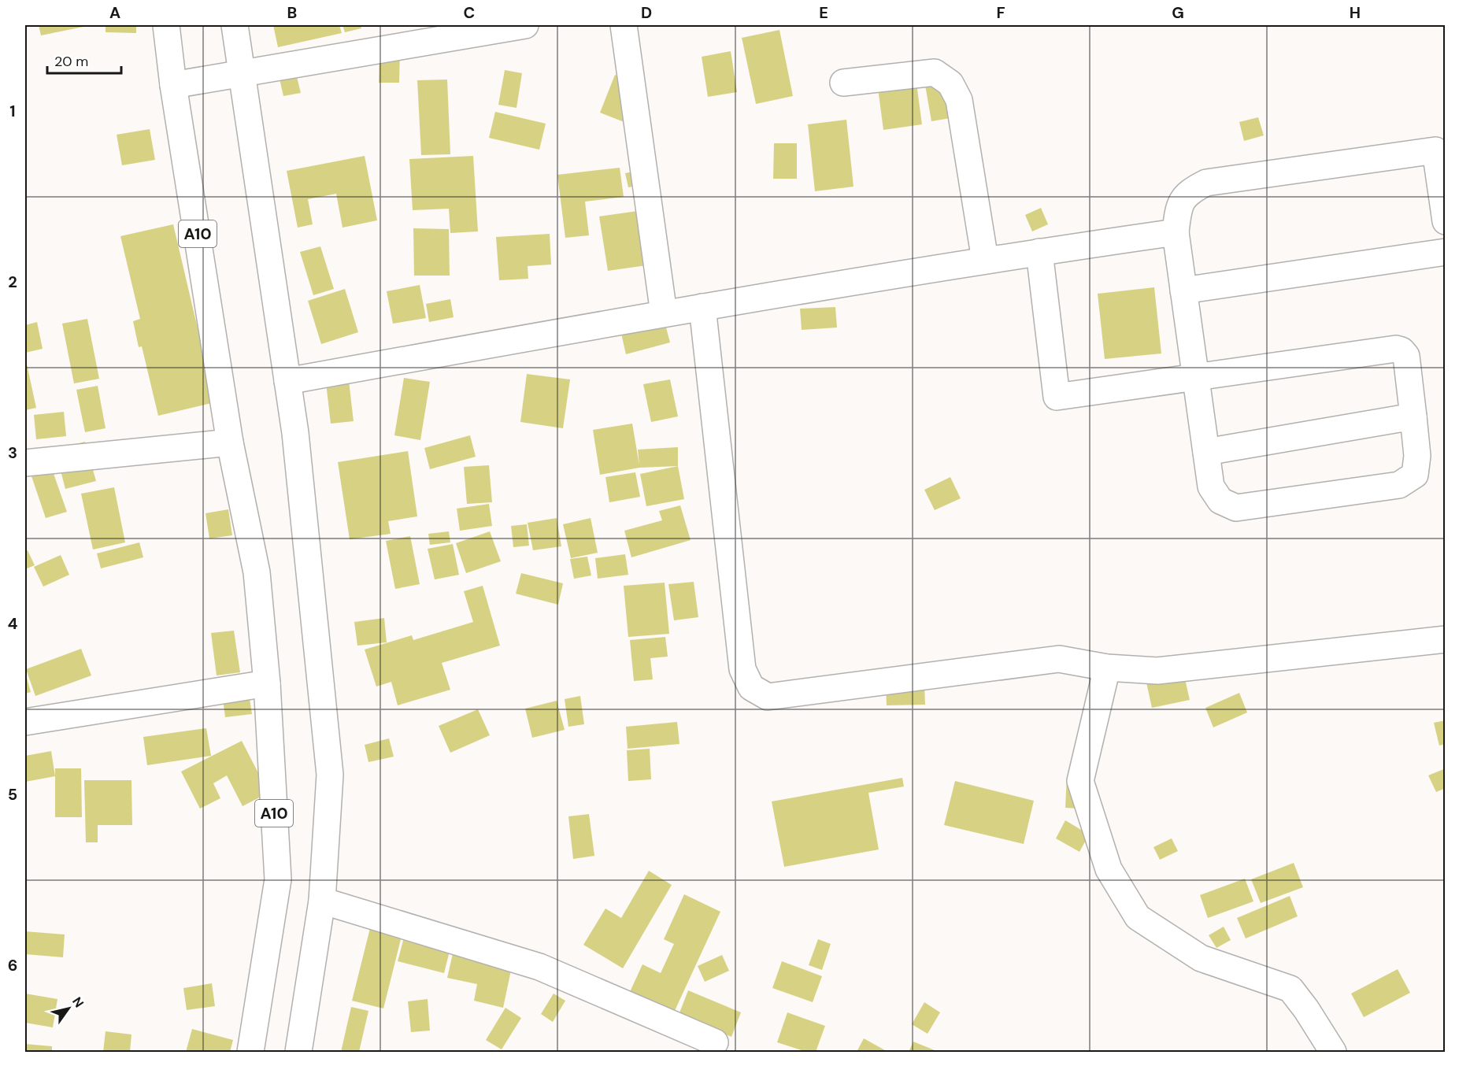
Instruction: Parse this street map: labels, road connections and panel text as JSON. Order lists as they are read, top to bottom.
{
  "streets": {
    "main road": ["A10"]
  },
  "scale_bar": "20 m",
  "north": "top right",
  "grid": {
    "columns": [
      "A",
      "B",
      "C",
      "D",
      "E",
      "F",
      "G",
      "H"
    ],
    "rows": [
      "1",
      "2",
      "3",
      "4",
      "5",
      "6"
    ]
  }
}
